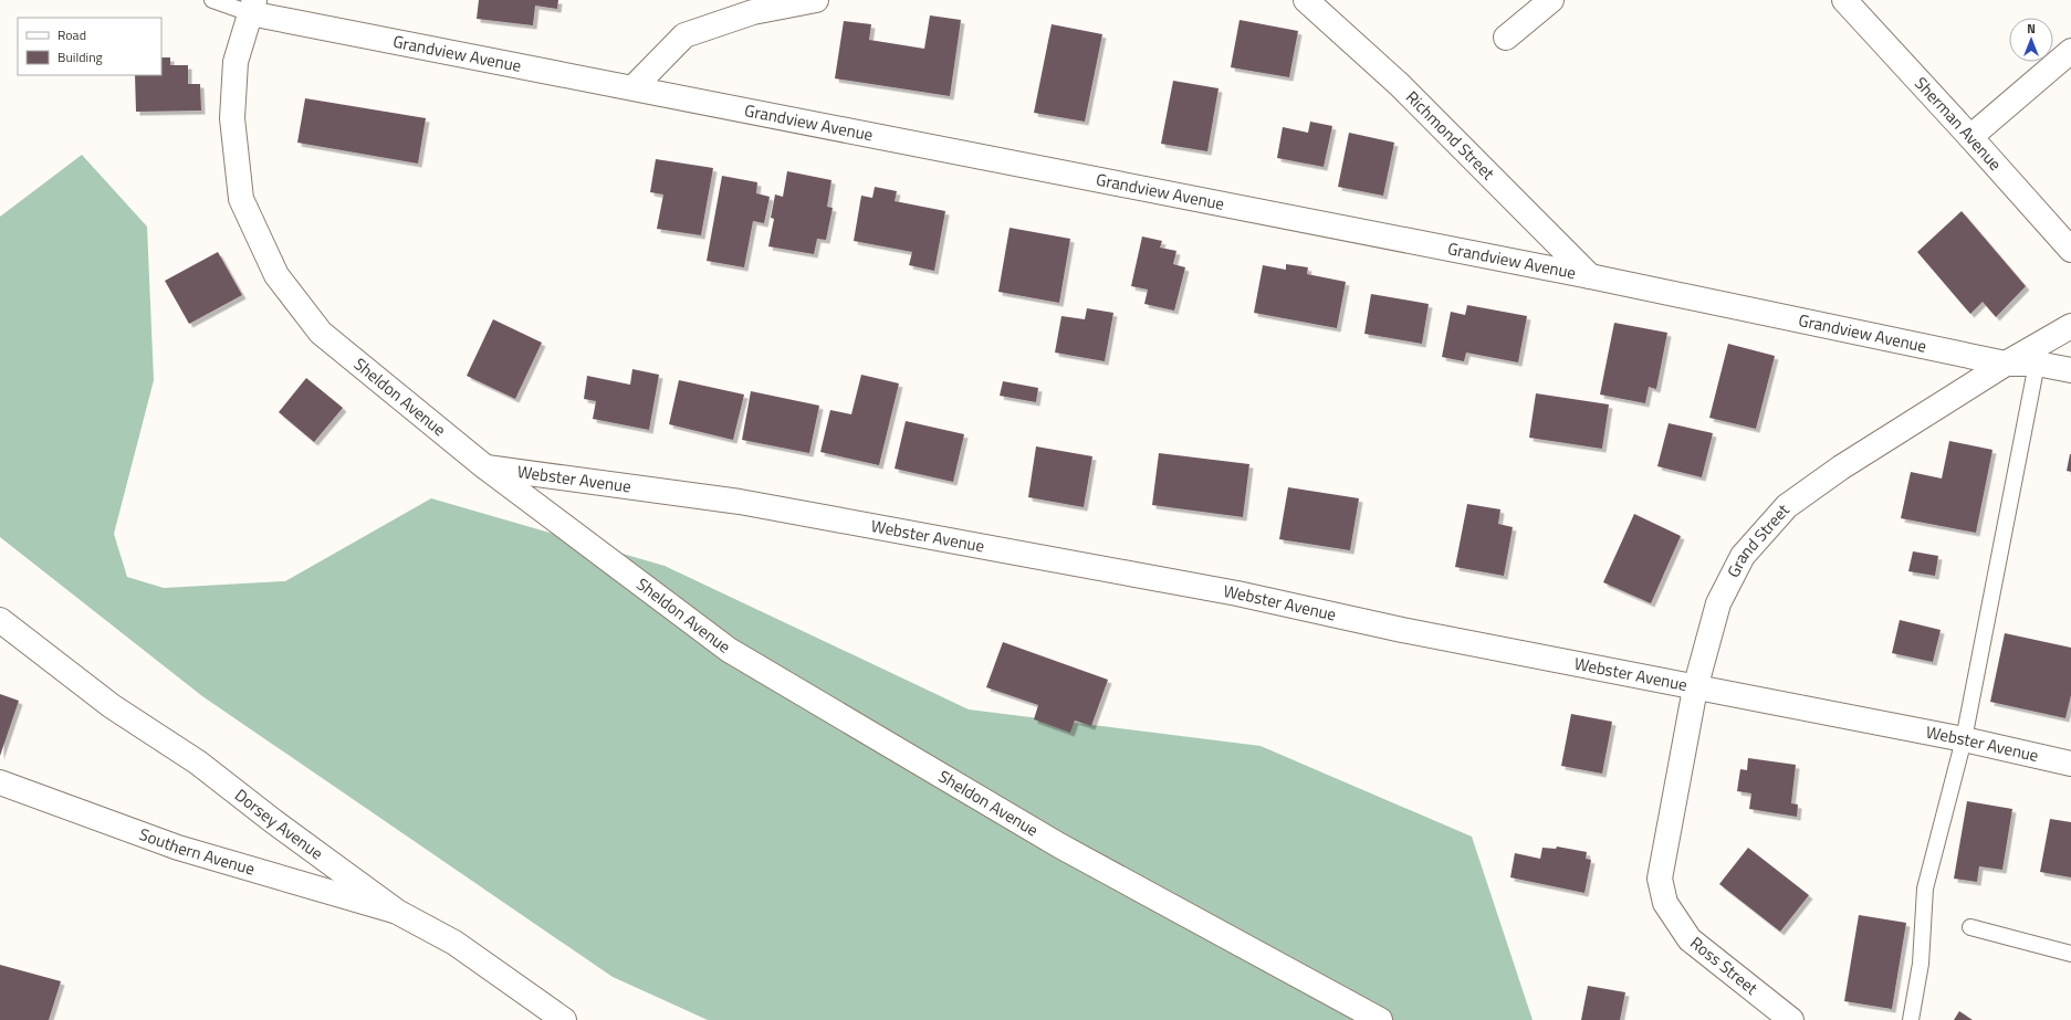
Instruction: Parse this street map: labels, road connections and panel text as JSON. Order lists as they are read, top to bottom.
{
  "streets": {
    "street": [
      "Grandview Avenue",
      "Sherman Avenue",
      "Richmond Street",
      "Sheldon Avenue",
      "Webster Avenue",
      "Grand Street",
      "Dorsey Avenue",
      "Southern Avenue",
      "Ross Street"
    ]
  },
  "crossings": [
    ["Grandview Avenue", "Richmond Street"],
    ["Grandview Avenue", "Sheldon Avenue"],
    ["Grandview Avenue", "Grand Street"],
    ["Sheldon Avenue", "Webster Avenue"],
    ["Webster Avenue", "Grand Street"],
    ["Grand Street", "Ross Street"],
    ["Dorsey Avenue", "Southern Avenue"]
  ],
  "legend": ["Road", "Building"],
  "north": "top"
}
